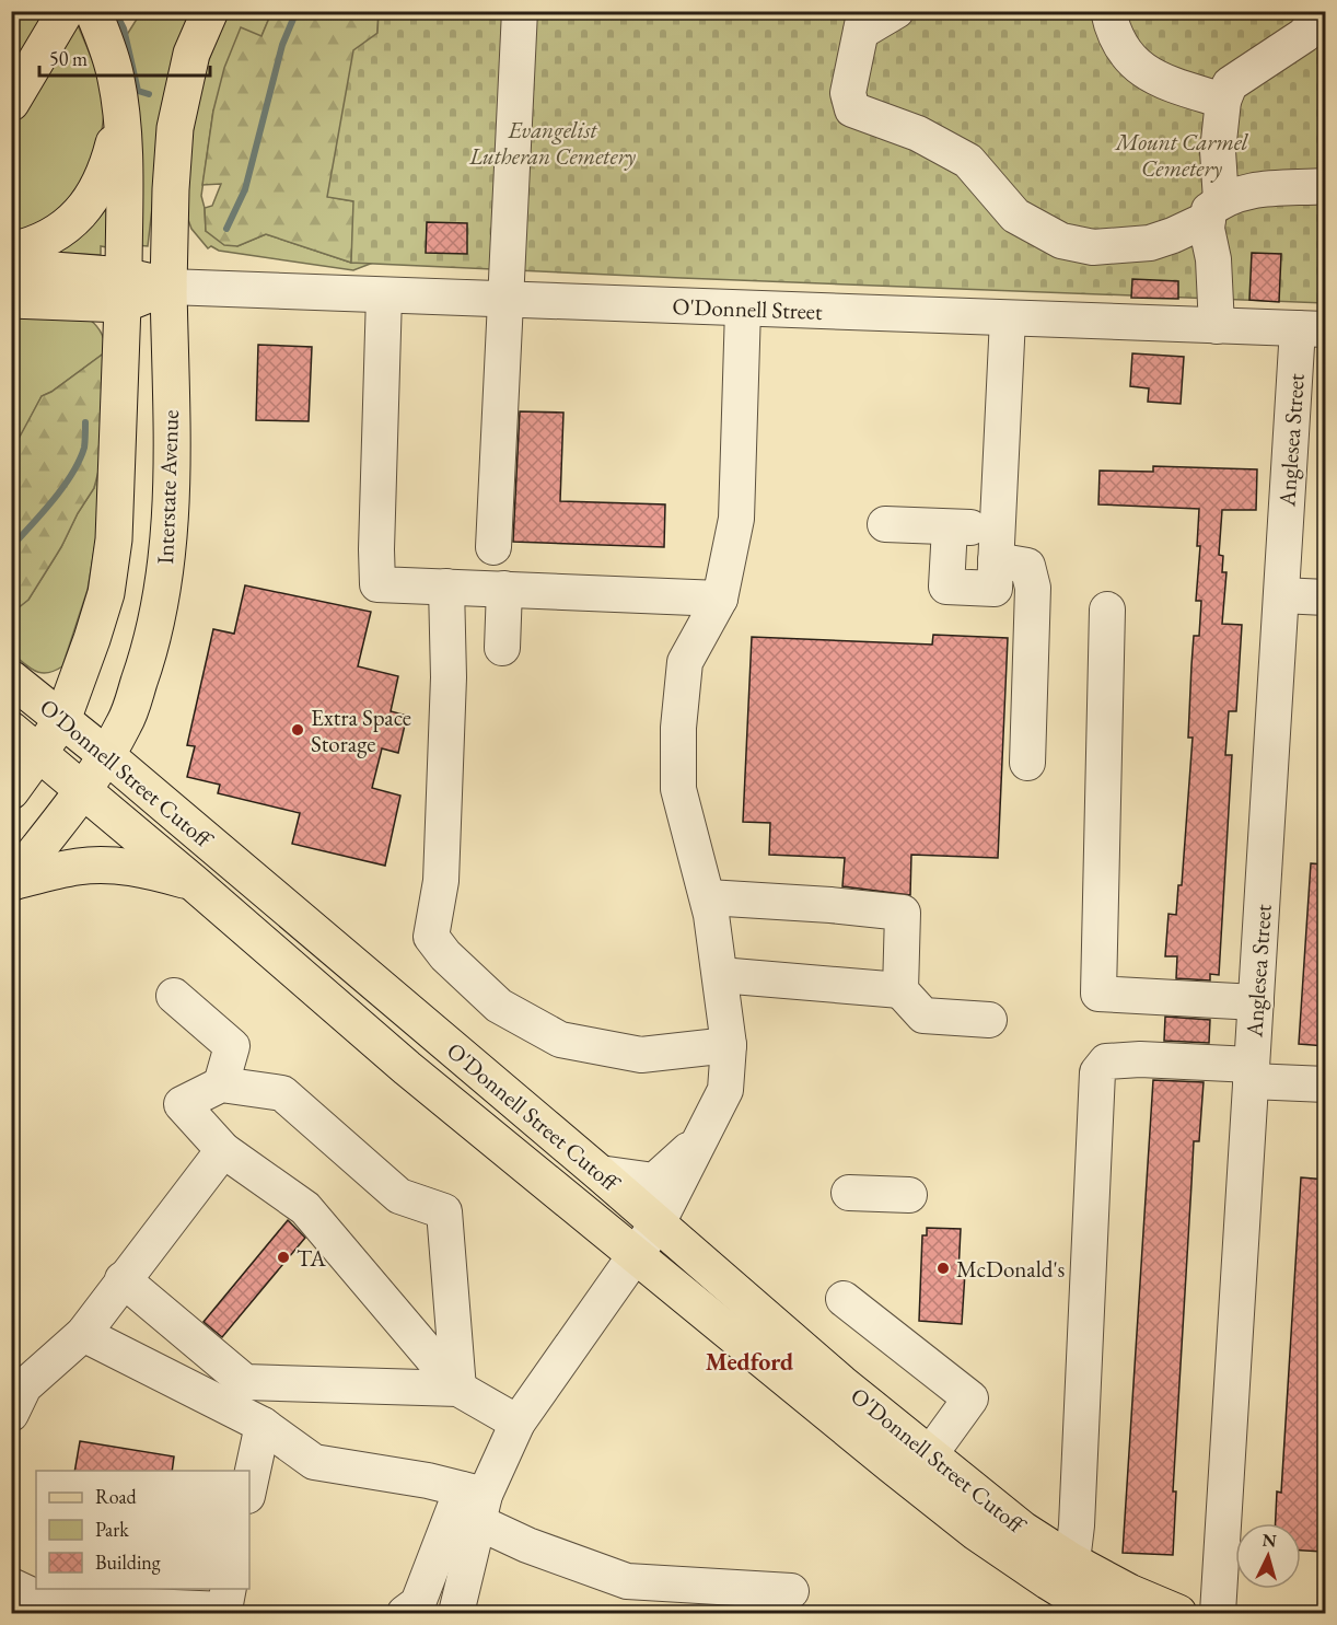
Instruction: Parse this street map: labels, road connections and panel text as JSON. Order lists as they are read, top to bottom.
{
  "streets": {
    "main road": ["O'Donnell Street", "Interstate Avenue", "O'Donnell Street Cutoff"],
    "street": ["Anglesea Street"]
  },
  "crossings": [
    ["O'Donnell Street", "Anglesea Street"],
    ["O'Donnell Street", "Interstate Avenue"],
    ["Interstate Avenue", "O'Donnell Street Cutoff"]
  ],
  "districts": ["Medford"],
  "parks": ["Evangelist Lutheran Cemetery", "Mount Carmel Cemetery"],
  "places": ["Extra Space Storage", "TA", "McDonald's"],
  "legend": ["Road", "Park", "Building"],
  "scale_bar": "50 m",
  "north": "top"
}
